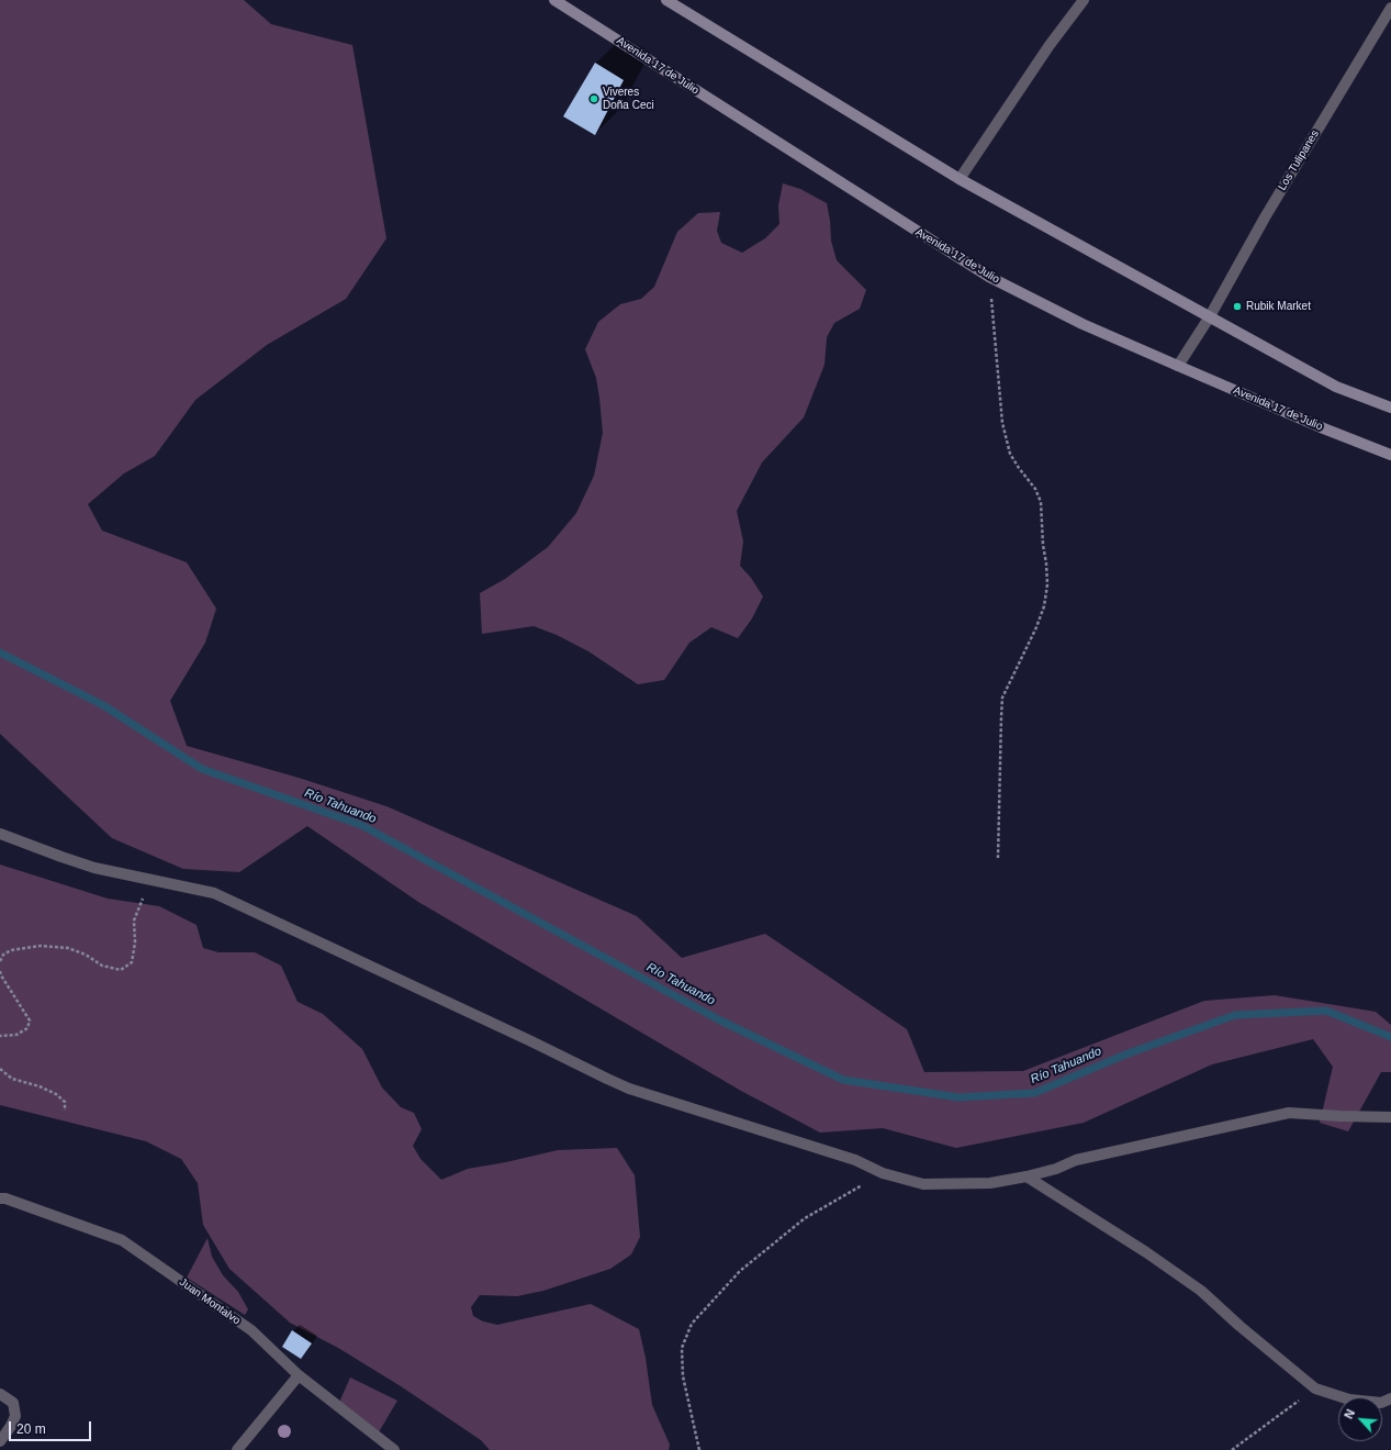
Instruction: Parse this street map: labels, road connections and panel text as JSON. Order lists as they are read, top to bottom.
{
  "streets": {
    "main road": ["Avenida 17 de Julio"],
    "street": ["Los Tulipanes", "Juan Montalvo"]
  },
  "crossings": [
    ["Avenida 17 de Julio", "Los Tulipanes"]
  ],
  "water": ["Río Tahuando"],
  "places": ["Viveres Doña Ceci", "Rubik Market"],
  "scale_bar": "20 m",
  "north": "top left"
}
